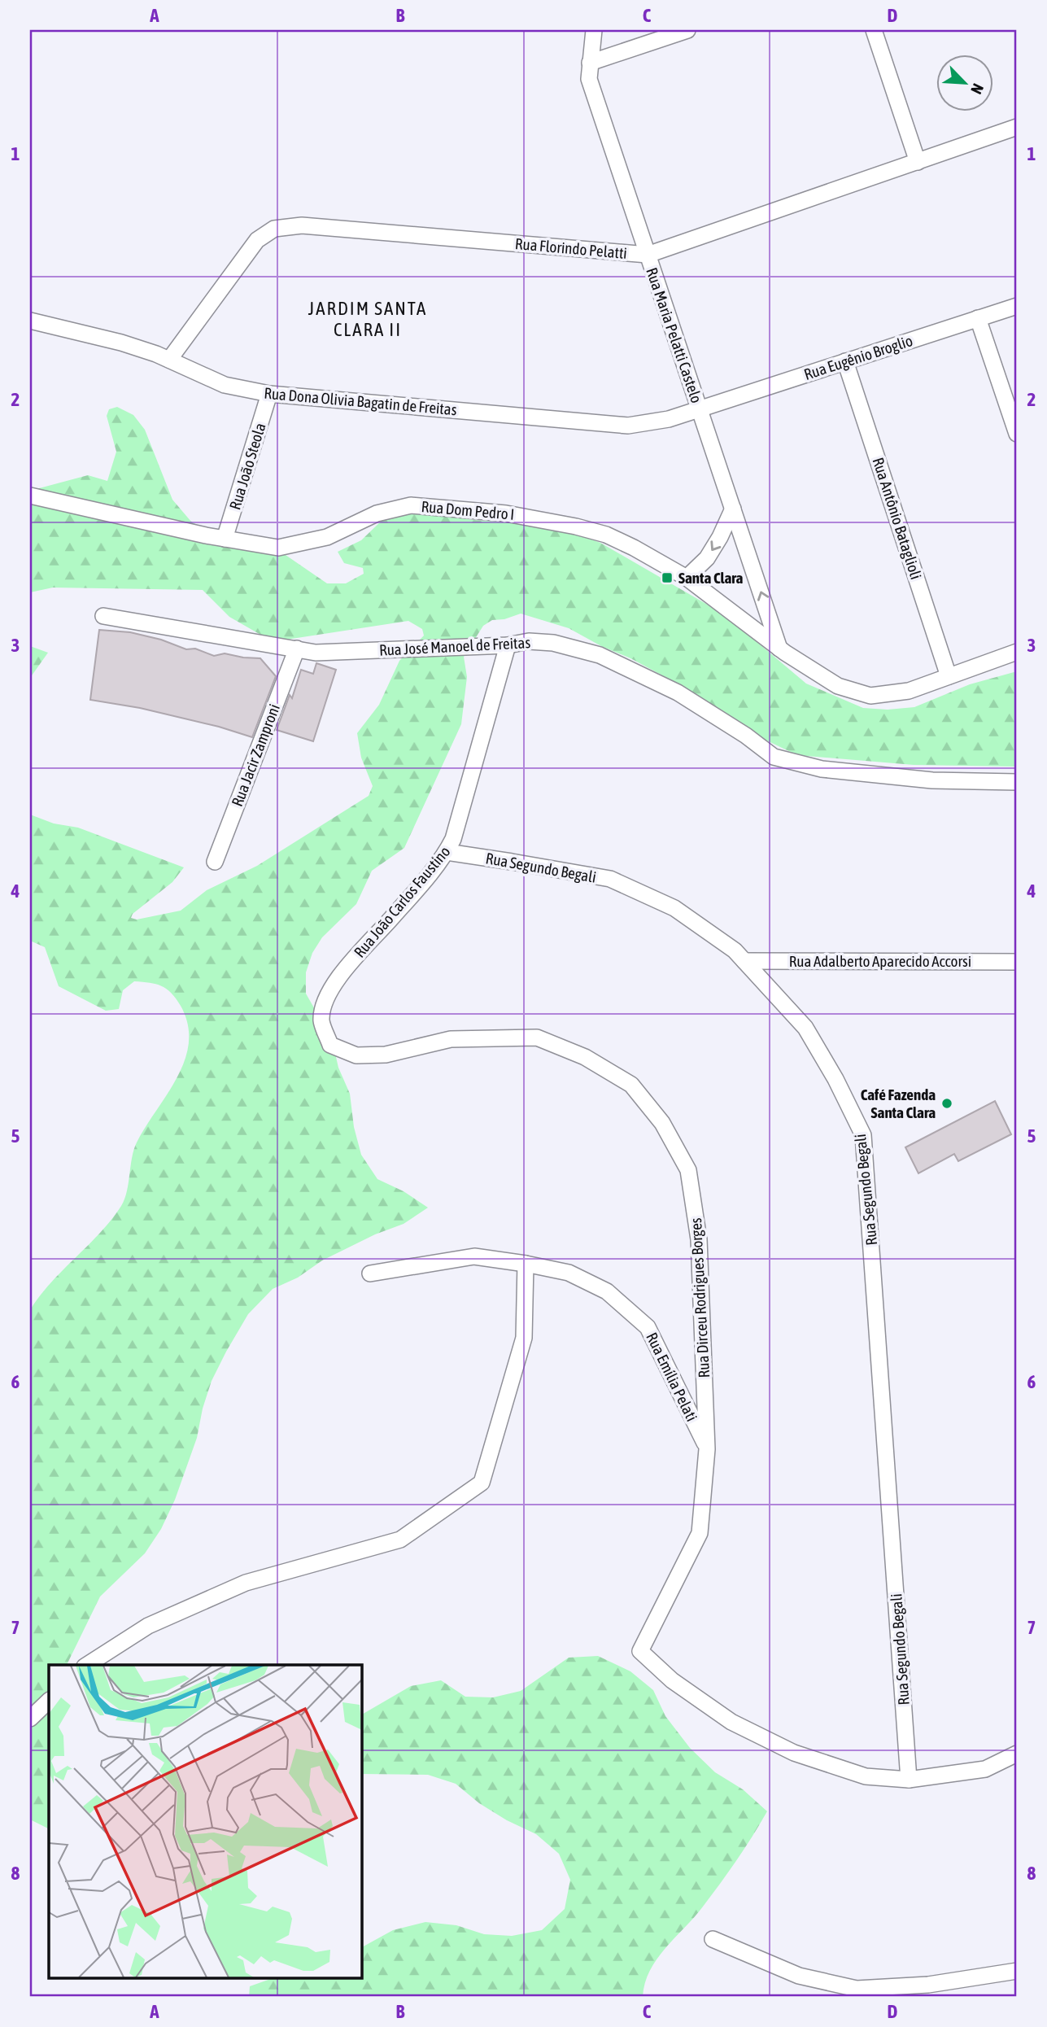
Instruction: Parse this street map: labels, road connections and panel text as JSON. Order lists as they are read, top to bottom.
{
  "streets": {
    "street": [
      "Rua Florindo Pelatti",
      "Rua Maria Pelatti Castelo",
      "Rua Eugênio Broglio",
      "Rua Dona Olivia Bagatin de Freitas",
      "Rua João Steola",
      "Rua Dom Pedro I",
      "Rua Antônio Bataglioli",
      "Rua José Manoel de Freitas",
      "Rua Jacir Zamproni",
      "Rua Segundo Begali",
      "Rua João Carlos Faustino",
      "Rua Adalberto Aparecido Accorsi",
      "Rua Dirceu Rodrigues Borges",
      "Rua Emília Pelati"
    ]
  },
  "crossings": [
    ["Rua Florindo Pelatti", "Rua Maria Pelatti Castelo"],
    ["Rua Florindo Pelatti", "Rua Dona Olivia Bagatin de Freitas"],
    ["Rua Maria Pelatti Castelo", "Rua Eugênio Broglio"],
    ["Rua Maria Pelatti Castelo", "Rua Dona Olivia Bagatin de Freitas"],
    ["Rua Maria Pelatti Castelo", "Rua Dom Pedro I"],
    ["Rua Eugênio Broglio", "Rua Dona Olivia Bagatin de Freitas"],
    ["Rua Eugênio Broglio", "Rua Antônio Bataglioli"],
    ["Rua Dona Olivia Bagatin de Freitas", "Rua João Steola"],
    ["Rua João Steola", "Rua Dom Pedro I"],
    ["Rua Dom Pedro I", "Rua Antônio Bataglioli"],
    ["Rua José Manoel de Freitas", "Rua Jacir Zamproni"],
    ["Rua José Manoel de Freitas", "Rua João Carlos Faustino"],
    ["Rua Segundo Begali", "Rua João Carlos Faustino"],
    ["Rua Segundo Begali", "Rua Adalberto Aparecido Accorsi"],
    ["Rua Segundo Begali", "Rua Dirceu Rodrigues Borges"],
    ["Rua João Carlos Faustino", "Rua Dirceu Rodrigues Borges"],
    ["Rua Dirceu Rodrigues Borges", "Rua Emília Pelati"]
  ],
  "districts": ["JARDIM SANTA CLARA II"],
  "places": {
    "transit": ["Santa Clara"],
    "other": ["Café Fazenda Santa Clara"]
  },
  "north": "bottom right",
  "grid": {
    "columns": [
      "A",
      "B",
      "C",
      "D"
    ],
    "rows": [
      "1",
      "2",
      "3",
      "4",
      "5",
      "6",
      "7",
      "8"
    ]
  }
}
